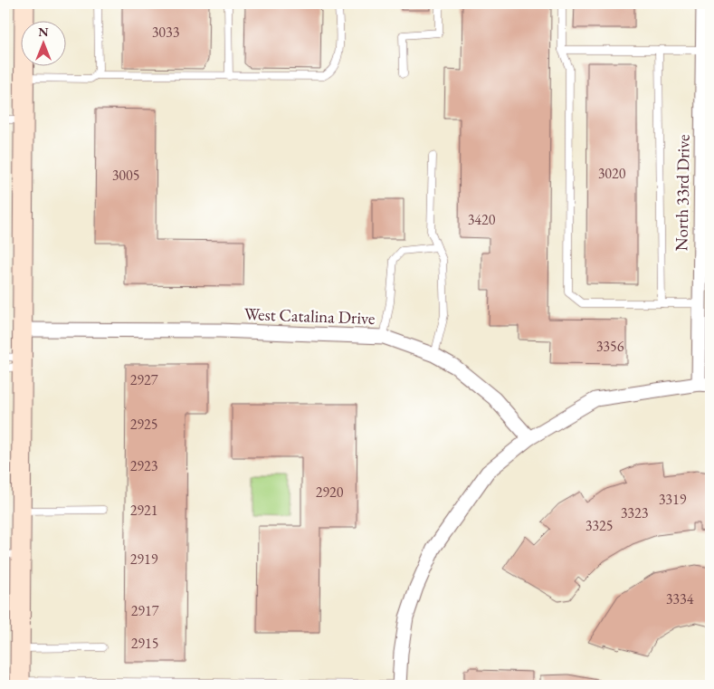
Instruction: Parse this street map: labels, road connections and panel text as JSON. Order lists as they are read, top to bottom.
{
  "streets": {
    "street": ["North 33rd Drive", "West Catalina Drive"]
  },
  "house_numbers": [
    "3033",
    "3020",
    "3005",
    "3420",
    "3356",
    "2927",
    "2925",
    "2923",
    "2920",
    "3319",
    "2921",
    "3323",
    "3325",
    "2919",
    "3334",
    "2917",
    "2915"
  ],
  "north": "top"
}
